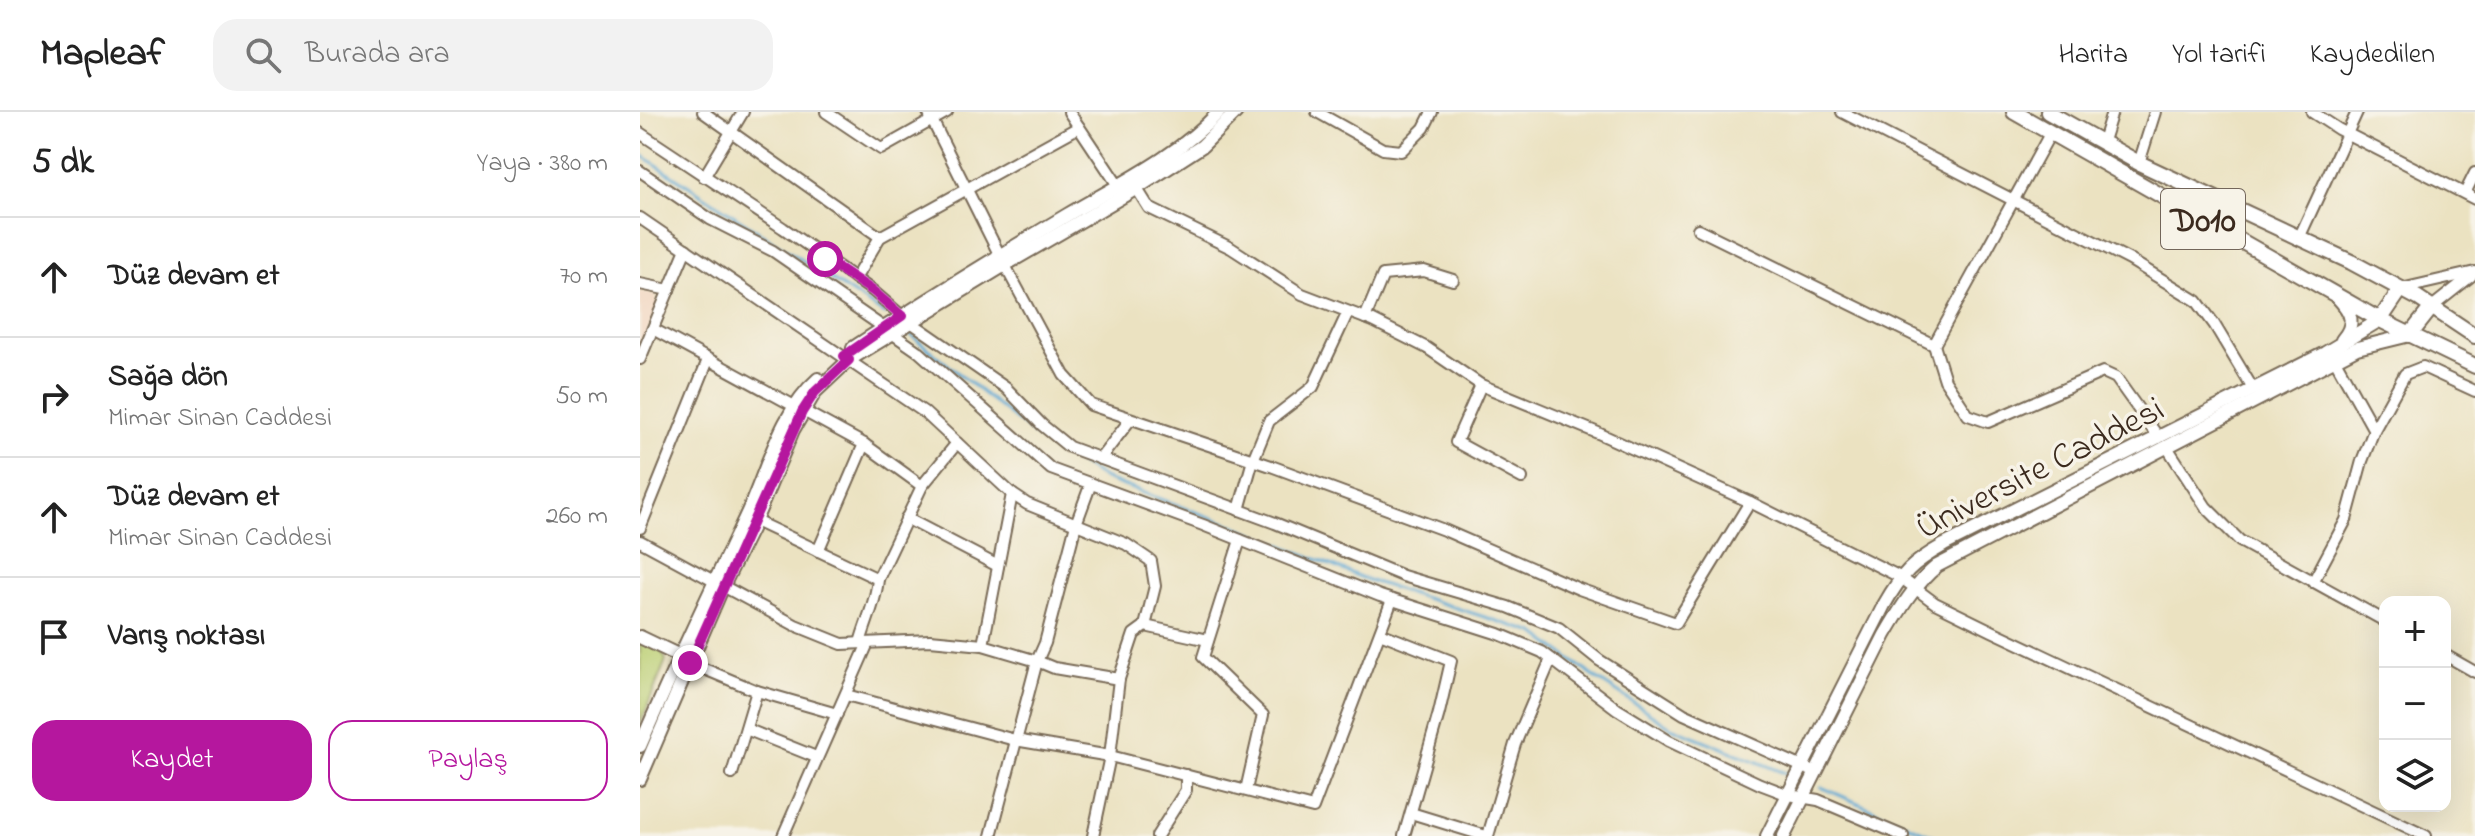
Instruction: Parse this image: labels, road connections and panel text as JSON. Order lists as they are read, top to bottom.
{
  "streets": {
    "highway": ["D010"],
    "main road": ["Üniversite Caddesi"]
  },
  "crossings": [
    ["D010", "Üniversite Caddesi"]
  ],
  "page": {
    "header": "Mapleaf",
    "search": "Burada ara",
    "nav": ["Harita", "Yol tarifi", "Kaydedilen"],
    "heading": ["5 dk", "Yaya · 380 m"],
    "list": [
      ["Düz devam et", "70 m"],
      ["Sağa dön", "Mimar Sinan Caddesi", "50 m"],
      ["Düz devam et", "Mimar Sinan Caddesi", "260 m"],
      "Varış noktası"
    ],
    "map_buttons": ["+", "−"],
    "buttons": ["Kaydet", "Paylaş"]
  }
}
